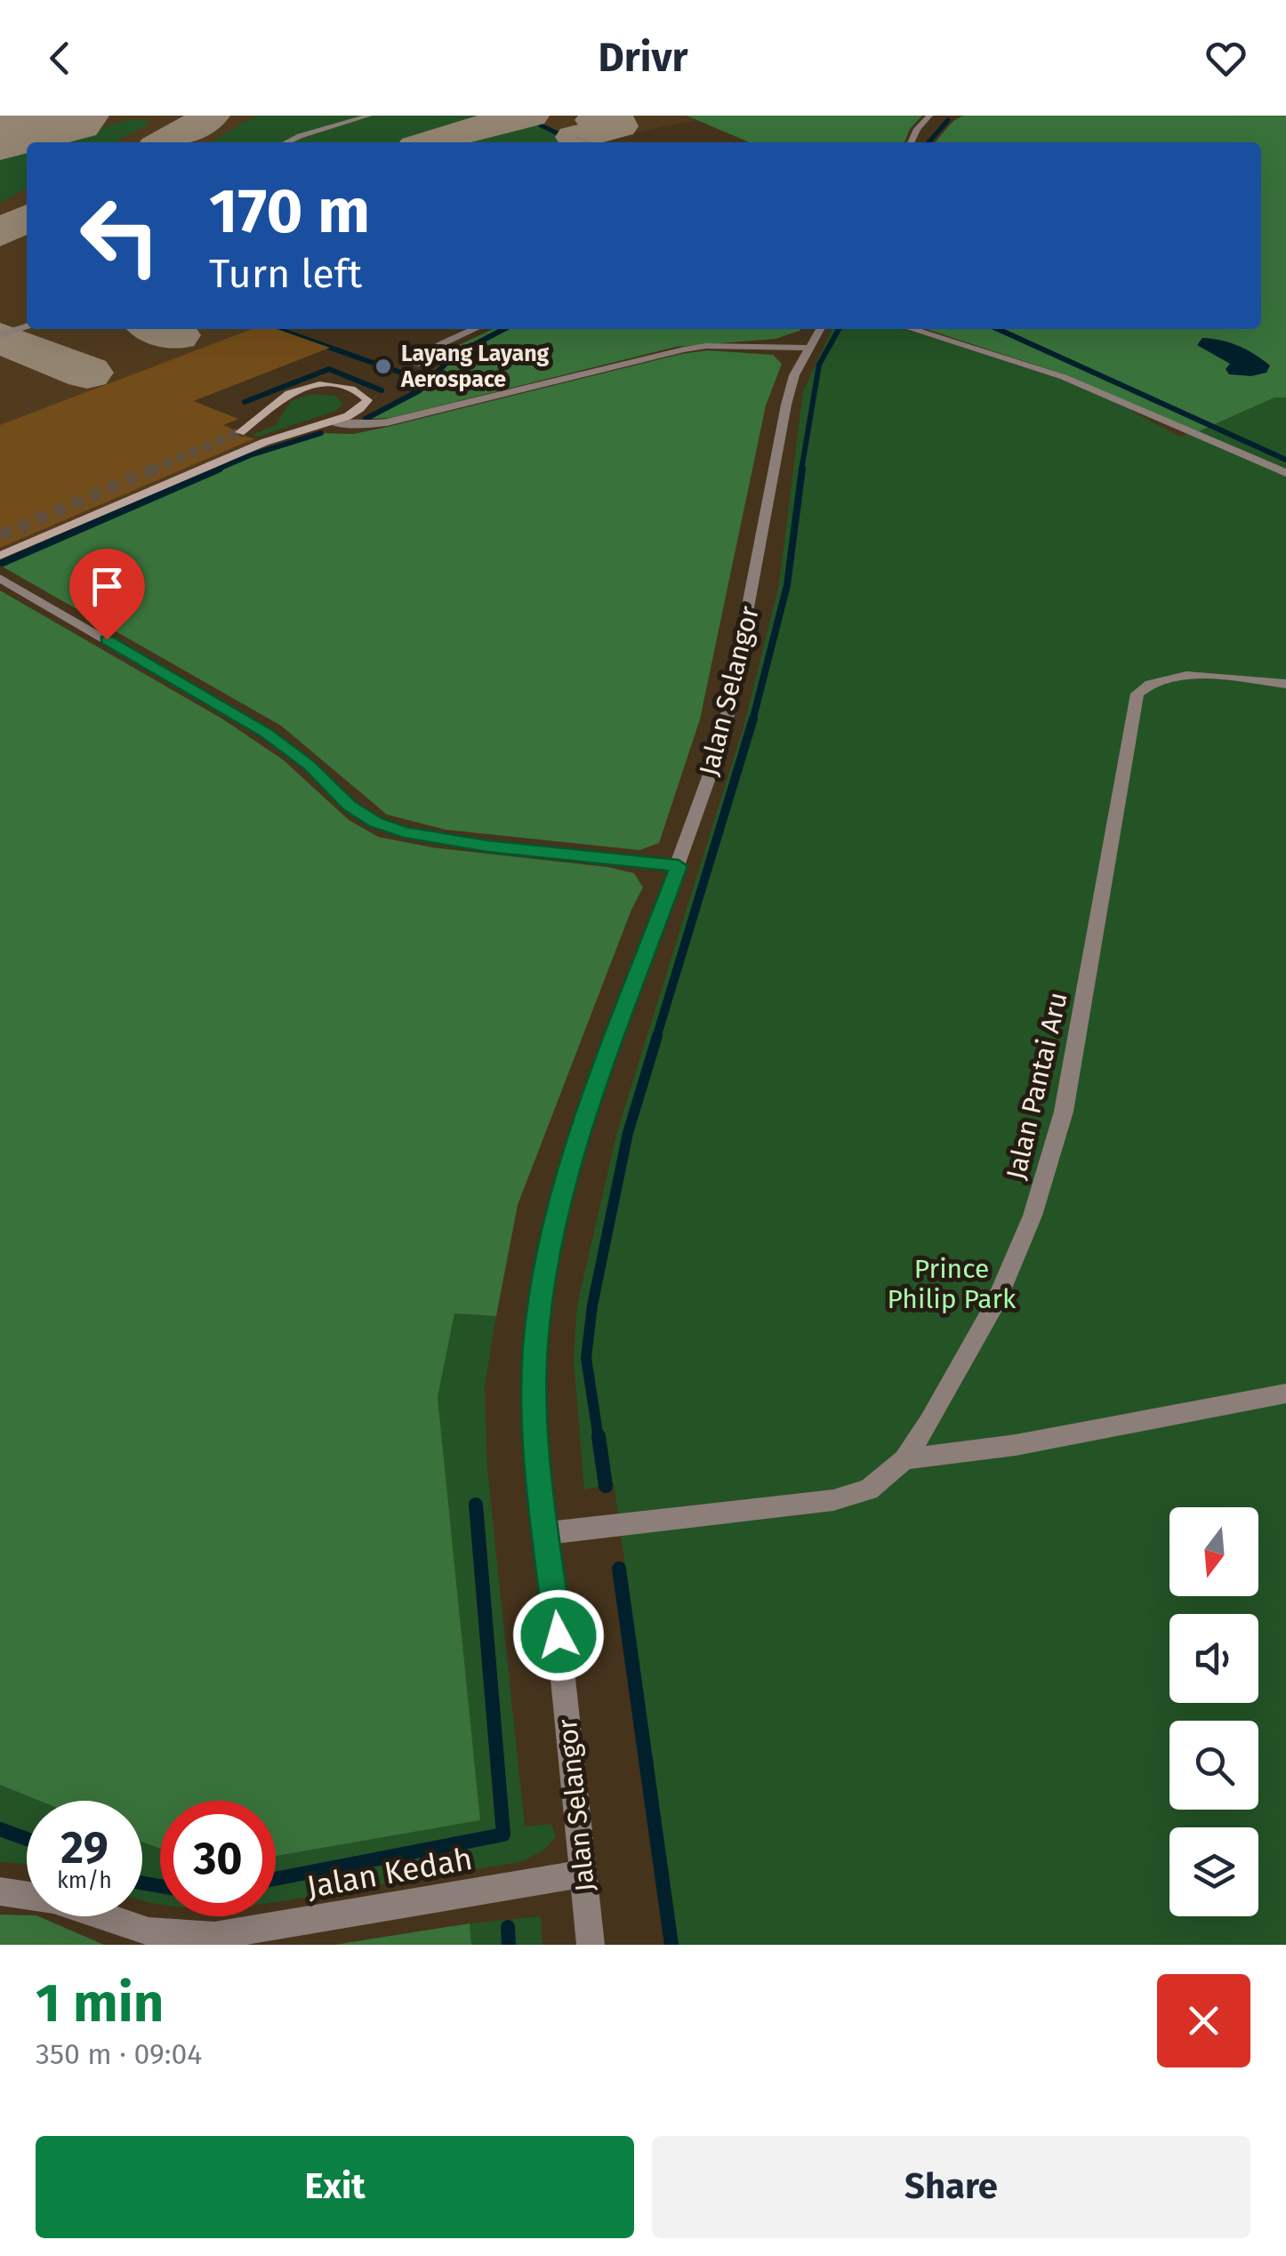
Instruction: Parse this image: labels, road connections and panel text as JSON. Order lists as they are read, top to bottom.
{
  "streets": {
    "street": ["Jalan Selangor", "Jalan Pantai Aru", "Jalan Kedah"]
  },
  "crossings": [
    ["Jalan Selangor", "Jalan Pantai Aru"],
    ["Jalan Selangor", "Jalan Kedah"]
  ],
  "parks": ["Prince Philip Park"],
  "places": ["Layang Layang Aerospace"],
  "north": "bottom",
  "page": {
    "header": "Drivr",
    "turn": ["170 m", "Turn left"],
    "speed": "29 km/h",
    "limit": "30",
    "heading": ["1 min", "350 m · 09:04"],
    "buttons": ["Exit", "Share"]
  }
}
